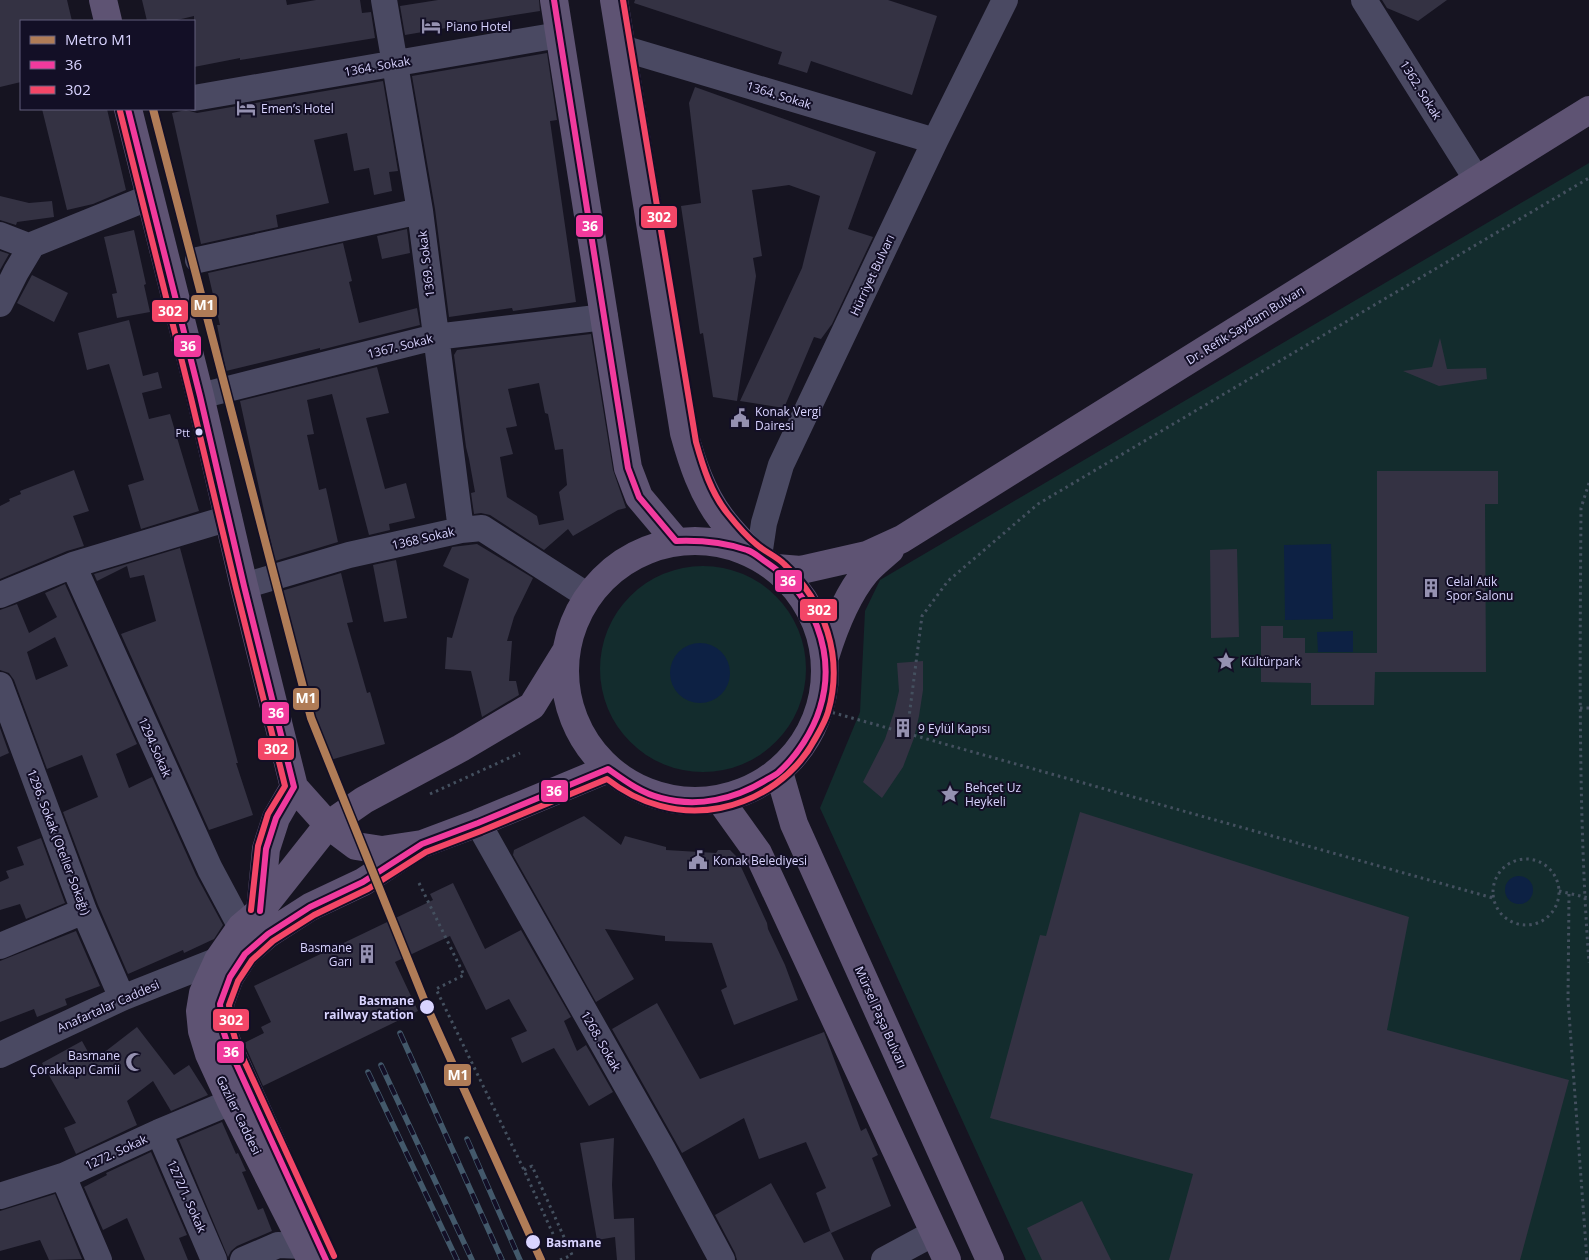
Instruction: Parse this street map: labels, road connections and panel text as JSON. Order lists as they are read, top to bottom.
{
  "streets": {
    "main road": ["Dr. Refik Saydam Bulvarı", "Mürsel Paşa Bulvarı", "Gaziler Caddesi"],
    "street": [
      "1364. Sokak",
      "1362. Sokak",
      "1369. Sokak",
      "Hürriyet Bulvarı",
      "1367. Sokak",
      "1368 Sokak",
      "1294.Sokak",
      "1296. Sokak (Oteller Sokağı)",
      "Anafartalar Caddesi",
      "1268. Sokak",
      "1272. Sokak",
      "1272/1. Sokak"
    ]
  },
  "crossings": [
    ["1364. Sokak", "1369. Sokak"],
    ["1364. Sokak", "Hürriyet Bulvarı"],
    ["1362. Sokak", "Dr. Refik Saydam Bulvarı"],
    ["1369. Sokak", "1367. Sokak"],
    ["1369. Sokak", "1368 Sokak"],
    ["1294.Sokak", "Gaziler Caddesi"],
    ["1296. Sokak (Oteller Sokağı)", "Anafartalar Caddesi"],
    ["Anafartalar Caddesi", "Gaziler Caddesi"],
    ["Gaziler Caddesi", "1272. Sokak"],
    ["1272. Sokak", "1272/1. Sokak"]
  ],
  "places": {
    "hotel": ["Piano Hotel", "Emen’s Hotel"],
    "public building": ["Konak Vergi Dairesi", "Konak Belediyesi"],
    "other": ["Ptt", "Basmane railway station", "Basmane"],
    "building": ["Celal Atik Spor Salonu", "9 Eylül Kapısı", "Basmane Garı"],
    "place": ["Kültürpark", "Behçet Uz Heykeli"],
    "mosque": ["Basmane Çorakkapı Camii"]
  },
  "lines": ["transit line 36", "transit line 302", "metro line M1"],
  "legend": ["Metro M1", "36", "302"]
}
